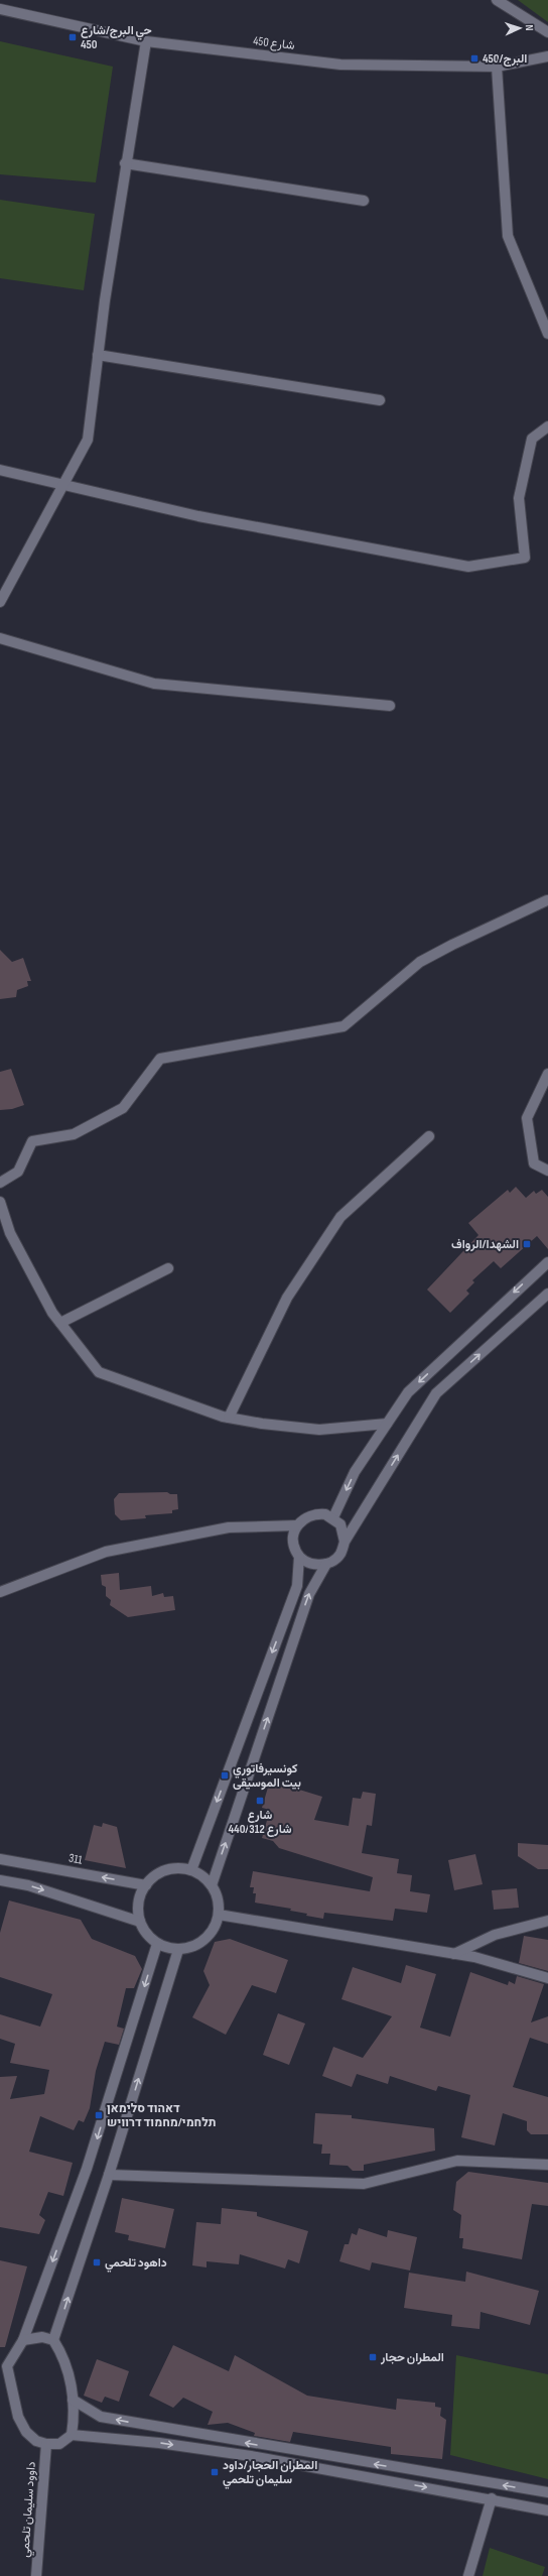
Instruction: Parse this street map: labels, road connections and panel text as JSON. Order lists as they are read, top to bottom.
{
  "streets": {
    "street": ["شارع 450", "311", "داوود سليمان تلحمي"]
  },
  "places": {
    "transit": [
      "حي البرج/شارع 450",
      "البرج/450",
      "الشهدا/الرواف",
      "كونسيرفاتوري بيت الموسيقى",
      "شارع 440/شارع 312",
      "דאהוד סלימאן תלחמי/מחמוד דרוויש",
      "داهود تلحمي",
      "المطران حجار",
      "المطران الحجار/داود سليمان تلحمي"
    ]
  },
  "north": "right"
}
